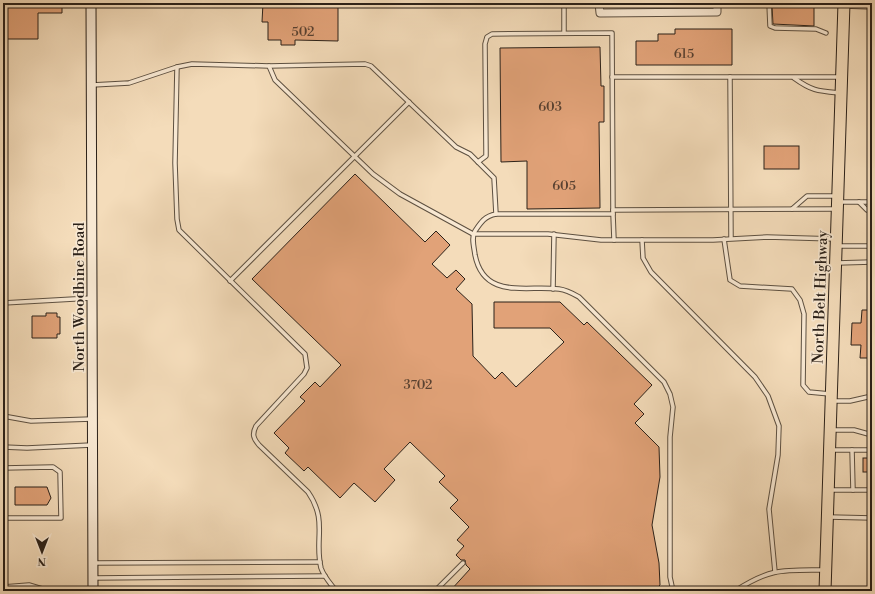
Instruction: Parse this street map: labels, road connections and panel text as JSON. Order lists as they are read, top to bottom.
{
  "streets": {
    "main road": ["North Woodbine Road", "North Belt Highway"]
  },
  "house_numbers": [
    "502",
    "615",
    "603",
    "605",
    "3702"
  ],
  "north": "bottom"
}
